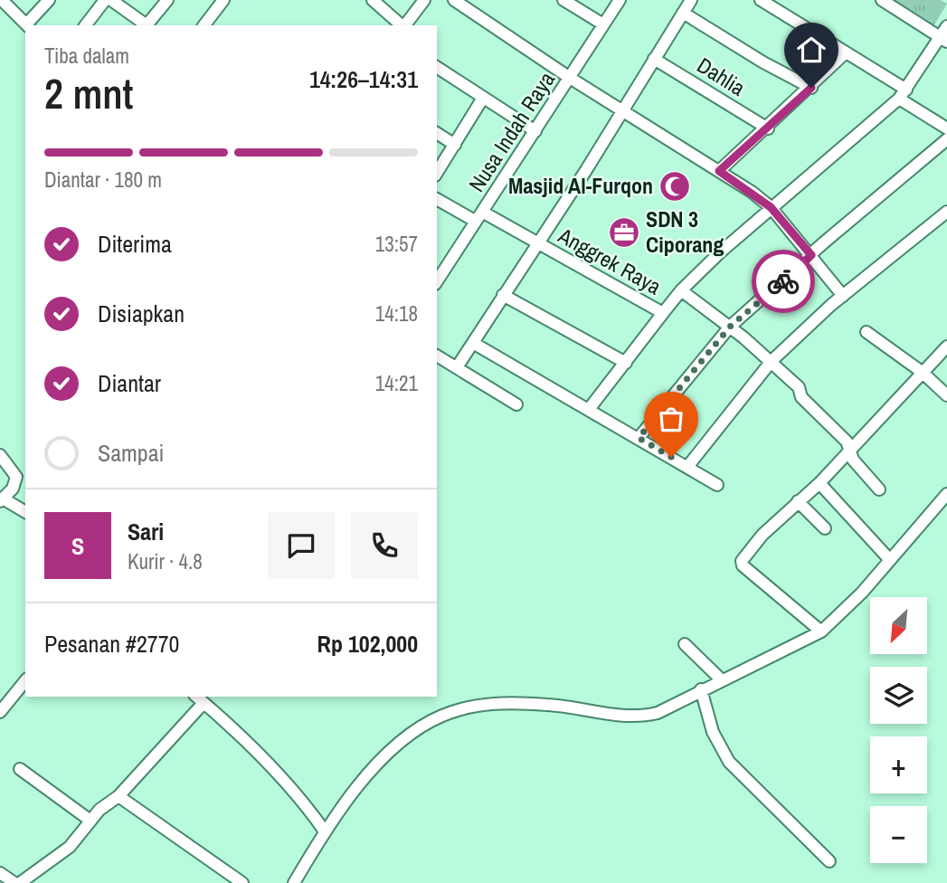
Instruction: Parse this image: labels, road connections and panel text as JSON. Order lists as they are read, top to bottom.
{
  "streets": {
    "street": ["Dahlia", "Nusa Indah Raya", "Anggrek Raya"]
  },
  "crossings": [
    ["Nusa Indah Raya", "Anggrek Raya"]
  ],
  "places": {
    "mosque": ["Masjid Al-Furqon"],
    "office": ["SDN 3 Ciporang"]
  },
  "north": "bottom left",
  "page": {
    "heading": ["2 mnt", "Tiba dalam", "14:26–14:31"],
    "panel": [
      "Sari",
      "Kurir · 4.8",
      "Pesanan #2770",
      "Rp 102,000"
    ],
    "bar": "Diantar · 180 m",
    "list": [
      ["Diterima", "13:57"],
      ["Disiapkan", "14:18"],
      ["Diantar", "14:21"],
      "Sampai"
    ],
    "round": "S",
    "map_buttons": ["+", "−"]
  }
}
